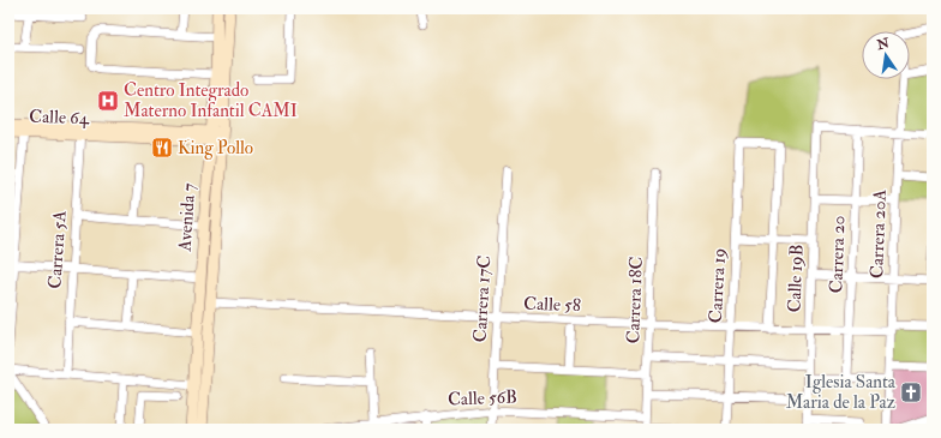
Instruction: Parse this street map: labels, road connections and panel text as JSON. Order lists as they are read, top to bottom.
{
  "streets": {
    "main road": ["Calle 64", "Avenida 7"],
    "street": [
      "Carrera 20A",
      "Carrera 5A",
      "Carrera 20",
      "Calle 19B",
      "Carrera 19",
      "Carrera 17C",
      "Carrera 18C",
      "Calle 58",
      "Calle 56B"
    ]
  },
  "crossings": [
    ["Calle 64", "Avenida 7"],
    ["Calle 64", "Carrera 5A"],
    ["Avenida 7", "Calle 58"],
    ["Carrera 20A", "Calle 58"],
    ["Carrera 20", "Calle 19B"],
    ["Carrera 20", "Calle 58"],
    ["Calle 19B", "Calle 58"],
    ["Carrera 19", "Calle 58"],
    ["Carrera 17C", "Calle 58"],
    ["Carrera 17C", "Calle 56B"],
    ["Carrera 18C", "Calle 58"],
    ["Carrera 18C", "Calle 56B"]
  ],
  "places": {
    "hospital": ["Centro Integrado Materno Infantil CAMI"],
    "restaurant": ["King Pollo"],
    "church": ["Iglesia Santa Maria de la Paz"]
  },
  "north": "top"
}
